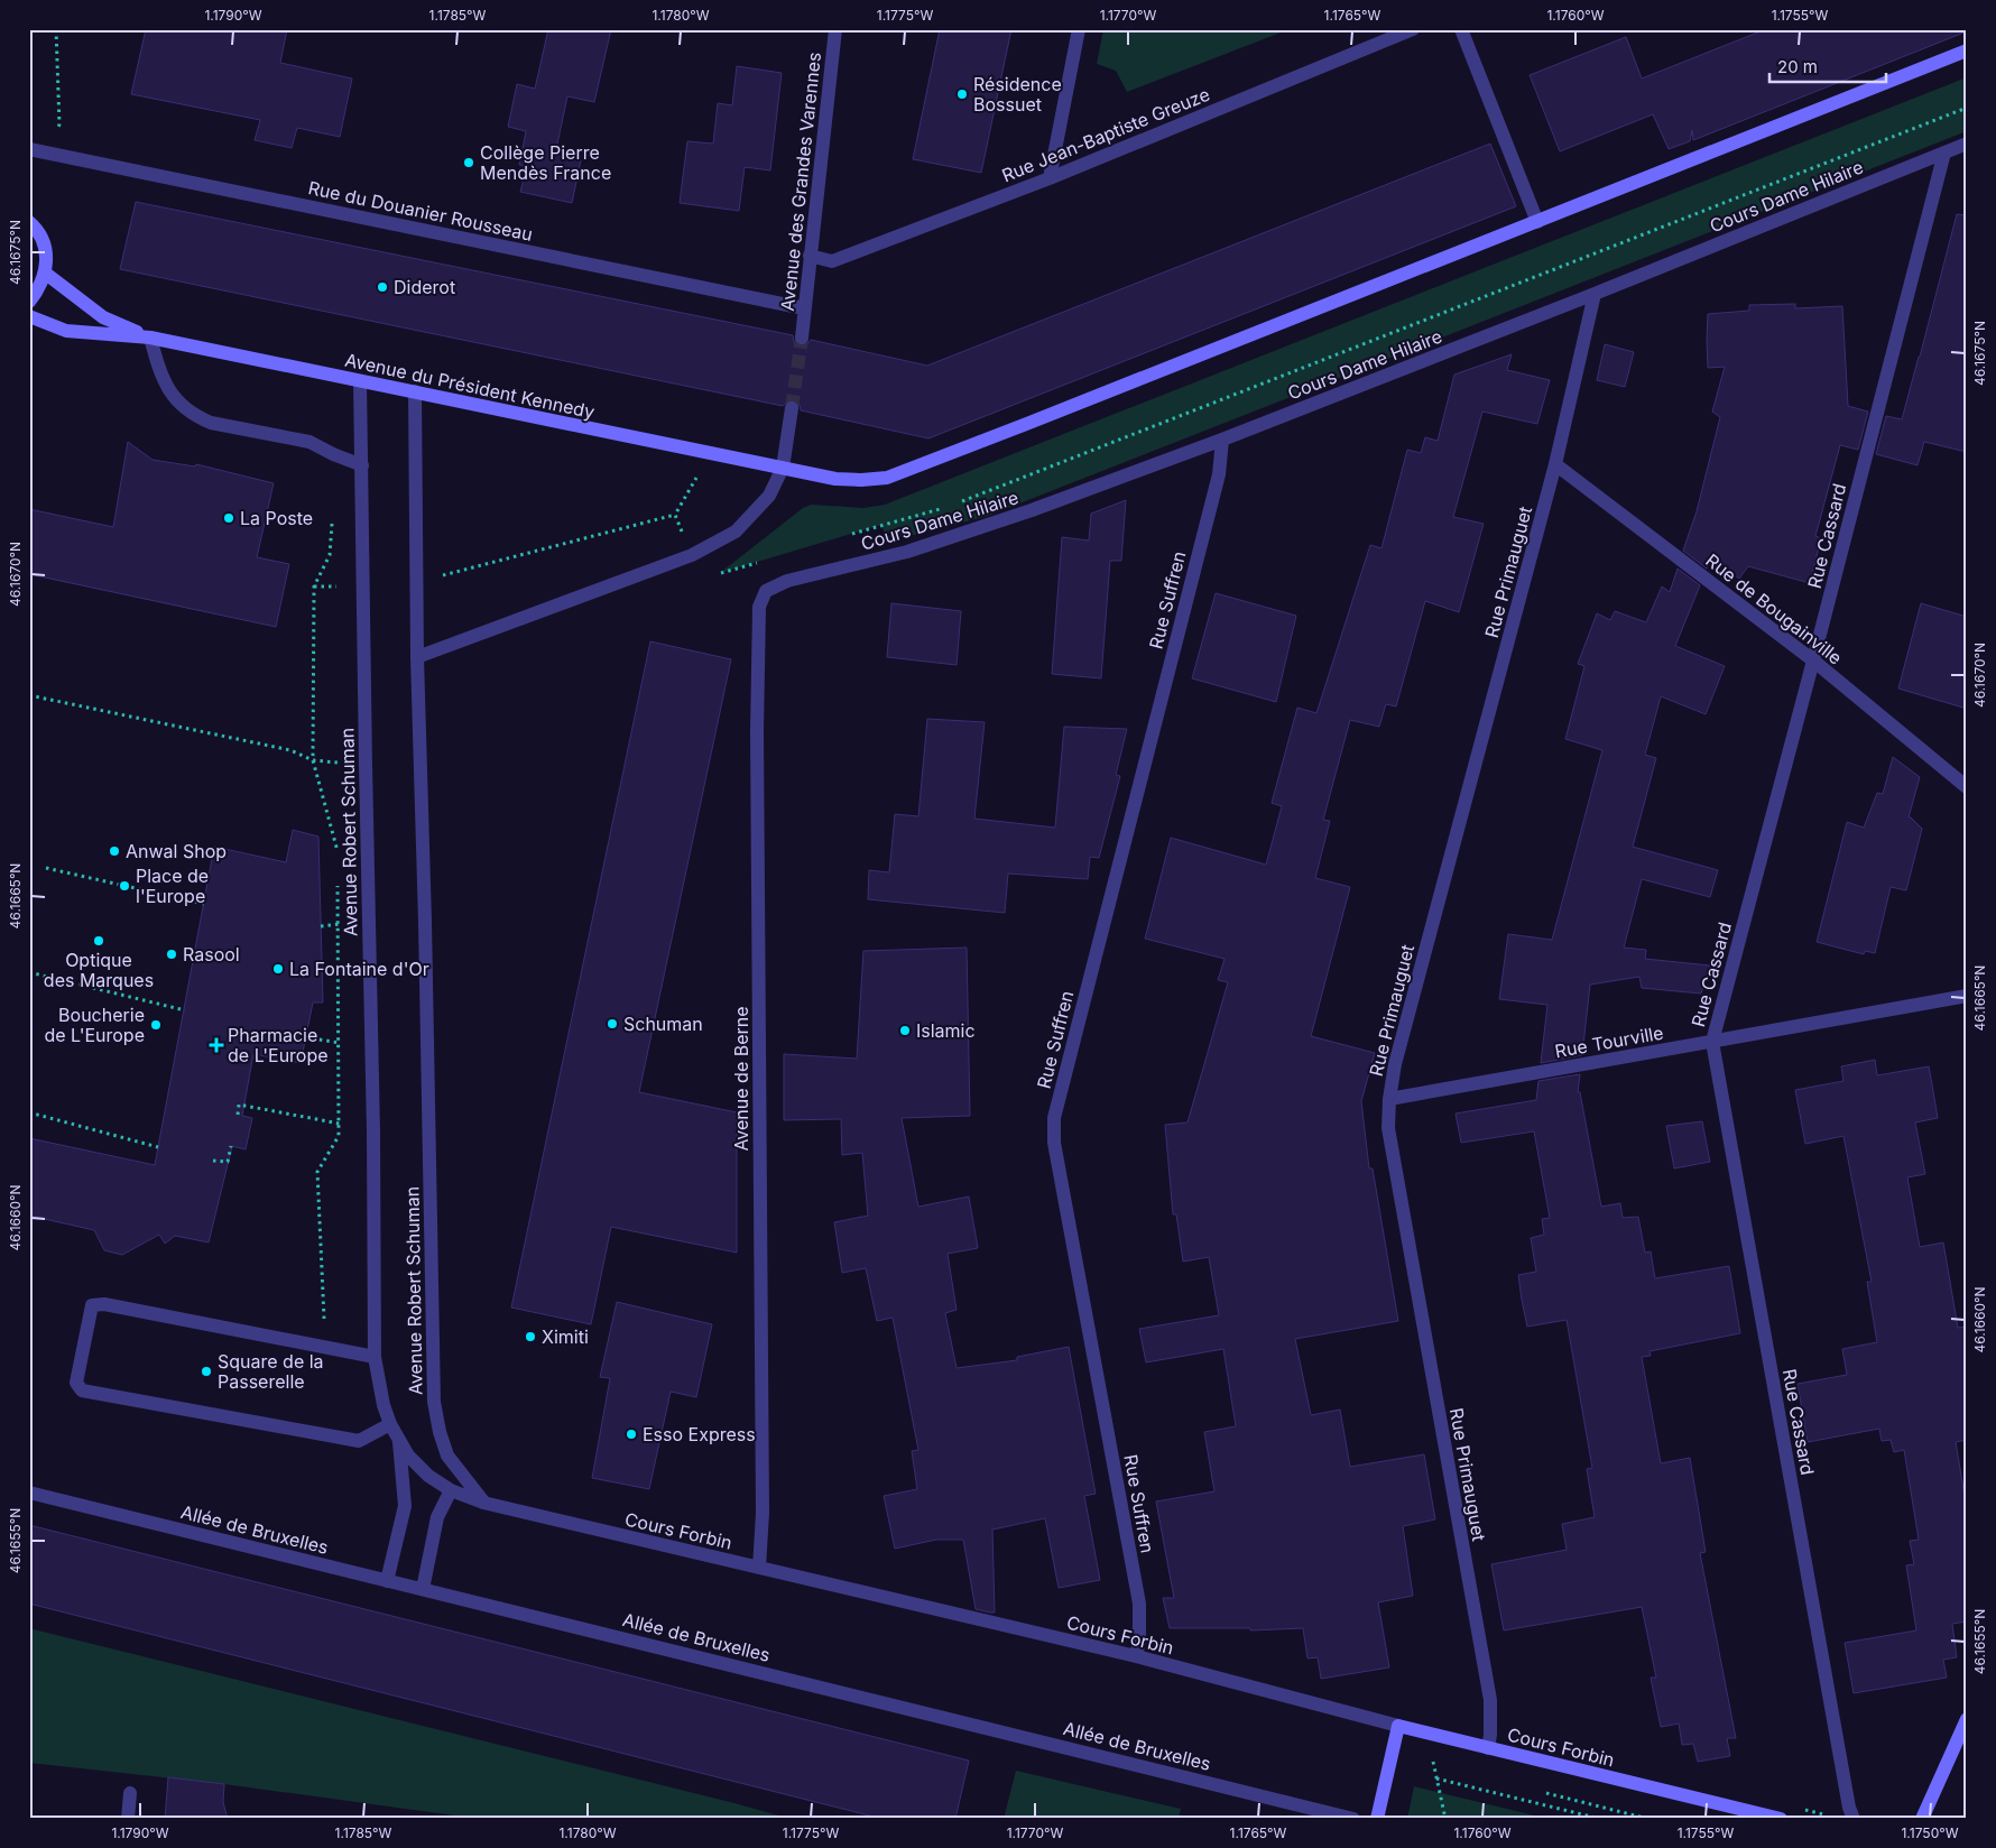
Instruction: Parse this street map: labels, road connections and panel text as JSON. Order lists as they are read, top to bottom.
{
  "streets": {
    "street": [
      "Rue Jean-Baptiste Greuze",
      "Avenue des Grandes Varennes",
      "Cours Dame Hilaire",
      "Rue du Douanier Rousseau",
      "Avenue du Président Kennedy",
      "Rue Cassard",
      "Rue Primauguet",
      "Rue Suffren",
      "Rue de Bougainville",
      "Avenue Robert Schuman",
      "Rue Tourville",
      "Avenue de Berne",
      "Allée de Bruxelles",
      "Cours Forbin"
    ]
  },
  "crossings": [
    ["Rue Jean-Baptiste Greuze", "Avenue des Grandes Varennes"],
    ["Avenue des Grandes Varennes", "Rue du Douanier Rousseau"],
    ["Cours Dame Hilaire", "Rue Cassard"],
    ["Cours Dame Hilaire", "Rue Primauguet"],
    ["Cours Dame Hilaire", "Rue Suffren"],
    ["Cours Dame Hilaire", "Avenue de Berne"],
    ["Avenue du Président Kennedy", "Avenue Robert Schuman"],
    ["Rue Cassard", "Rue de Bougainville"],
    ["Rue Cassard", "Rue Tourville"],
    ["Rue Primauguet", "Rue de Bougainville"],
    ["Rue Primauguet", "Rue Tourville"],
    ["Rue Primauguet", "Cours Forbin"],
    ["Rue Suffren", "Cours Forbin"],
    ["Avenue Robert Schuman", "Cours Forbin"],
    ["Avenue de Berne", "Cours Forbin"]
  ],
  "places": {
    "other": [
      "Résidence Bossuet",
      "Collège Pierre Mendès France",
      "Diderot",
      "La Poste",
      "Anwal Shop",
      "Place de l'Europe",
      "Optique des Marques",
      "Rasool",
      "La Fontaine d'Or",
      "Schuman",
      "Boucherie de L'Europe",
      "Islamic",
      "Ximiti",
      "Square de la Passerelle",
      "Esso Express"
    ],
    "health": ["Pharmacie de L'Europe"]
  },
  "scale_bar": "20 m",
  "coordinates": [
    "1.1790°W",
    "1.1785°W",
    "1.1780°W",
    "1.1775°W",
    "1.1770°W",
    "1.1765°W",
    "1.1760°W",
    "1.1755°W",
    "46.1675°N",
    "46.1670°N",
    "46.1665°N",
    "46.1660°N",
    "46.1655°N",
    "1.1750°W"
  ]
}
